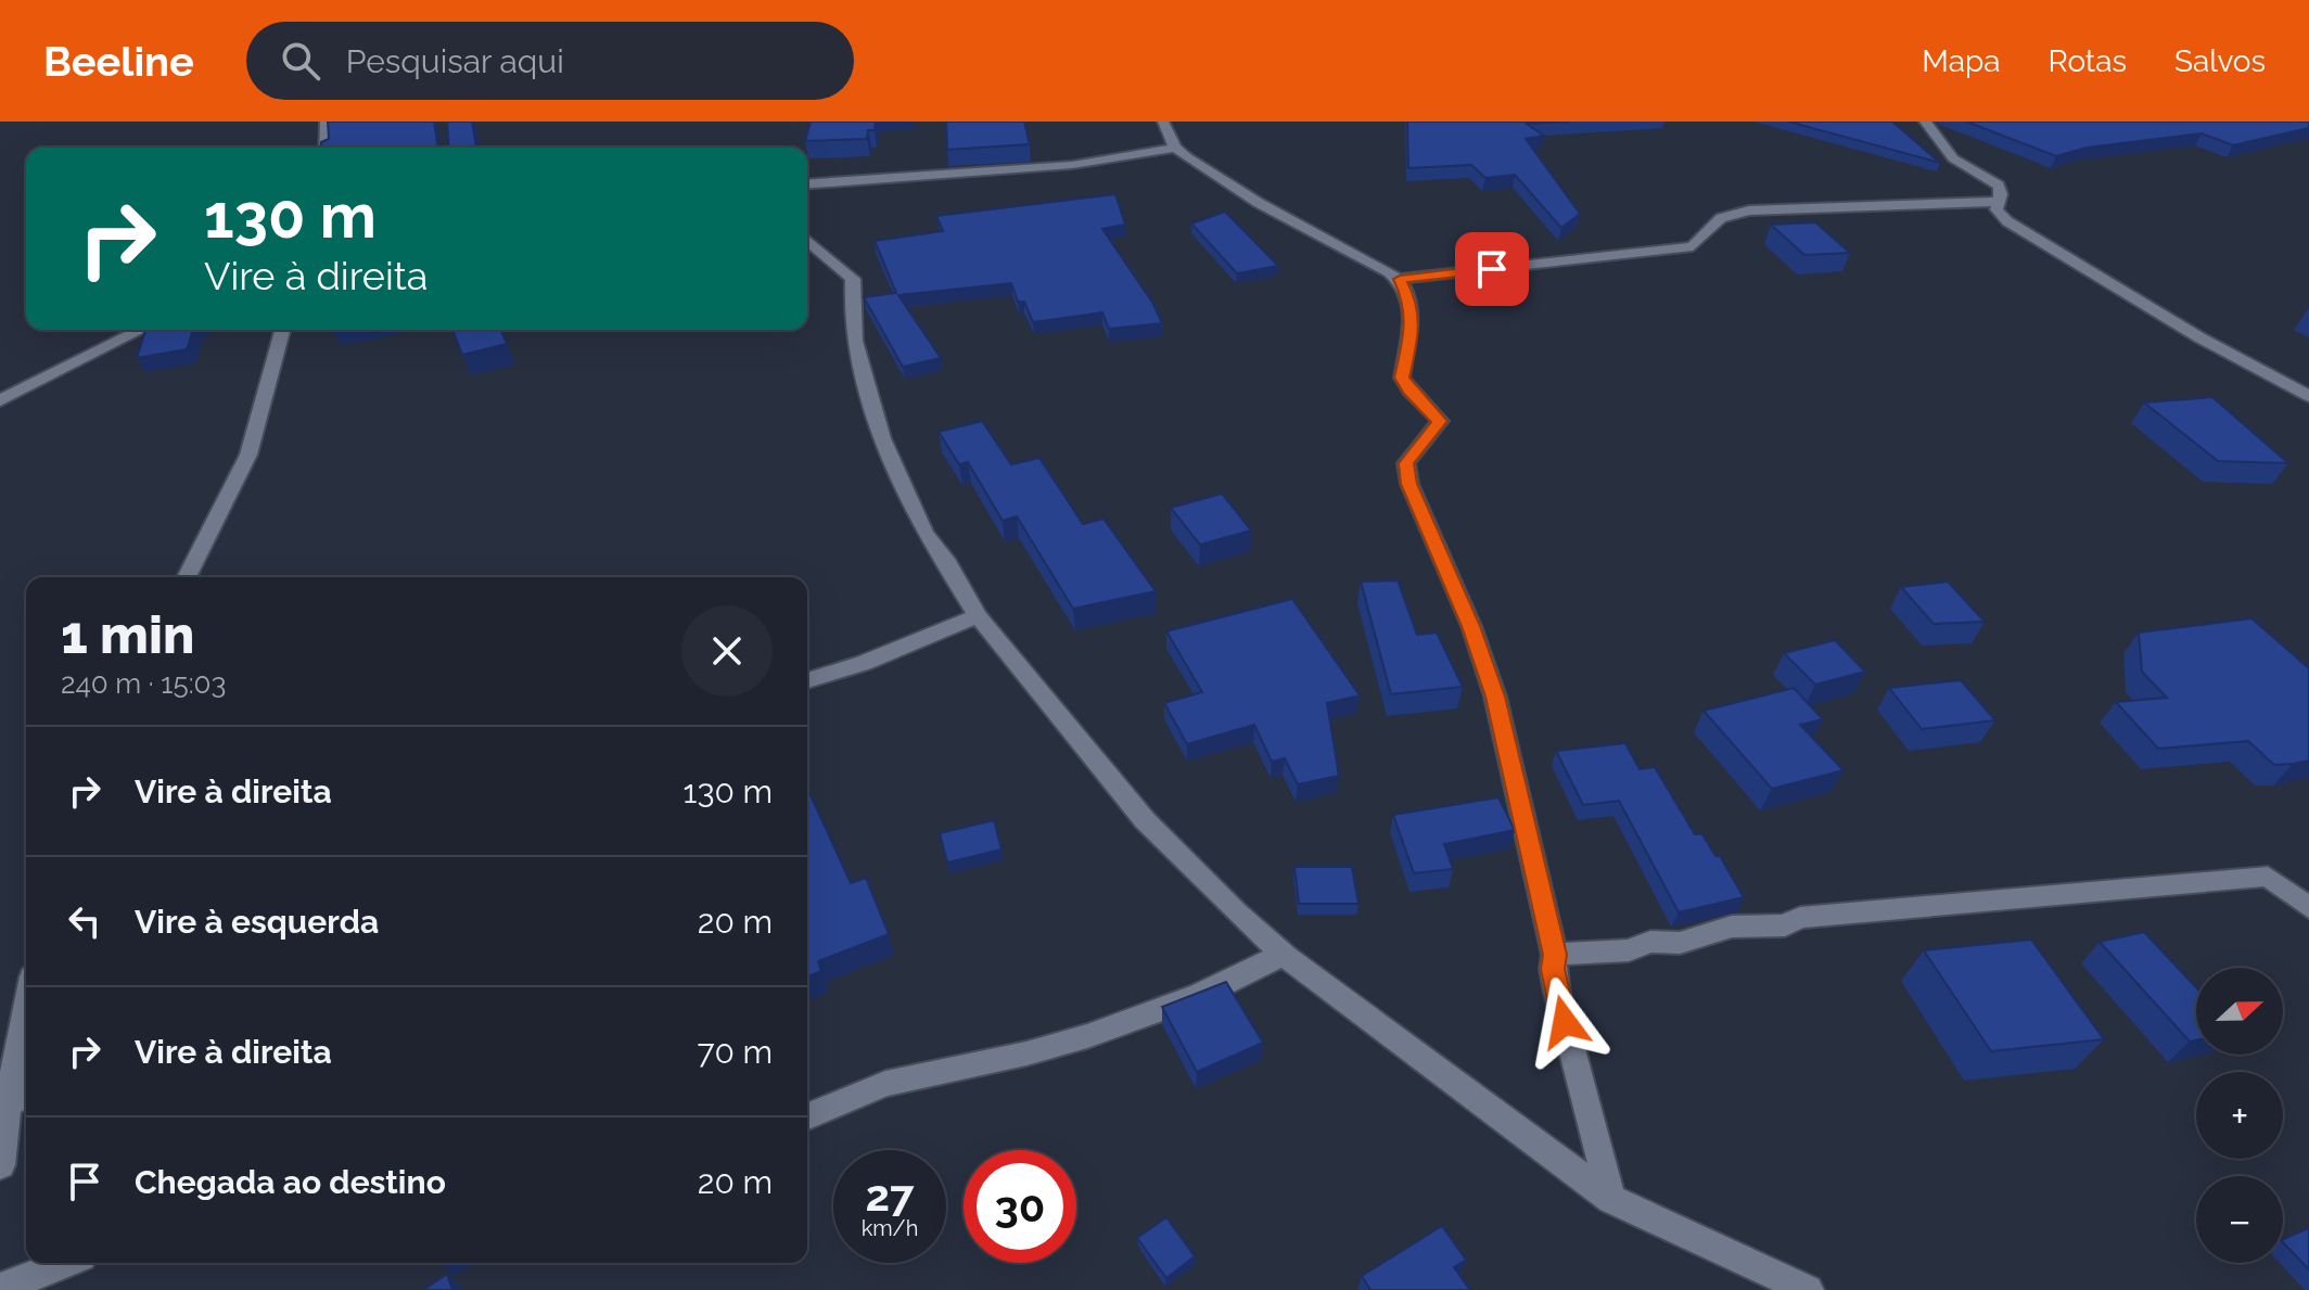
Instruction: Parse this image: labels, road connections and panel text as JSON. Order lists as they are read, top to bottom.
{
  "north": "right",
  "page": {
    "header": "Beeline",
    "search": "Pesquisar aqui",
    "nav": ["Mapa", "Rotas", "Salvos"],
    "turn": ["130 m", "Vire à direita"],
    "heading": ["1 min", "240 m · 15:03"],
    "list": [
      {
        "name": "Vire à direita",
        "value": "130 m"
      },
      {
        "name": "Vire à esquerda",
        "value": "20 m"
      },
      {
        "name": "Vire à direita",
        "value": "70 m"
      },
      {
        "name": "Chegada ao destino",
        "value": "20 m"
      }
    ],
    "map_buttons": ["+", "−"],
    "speed": "27 km/h",
    "limit": "30"
  }
}
